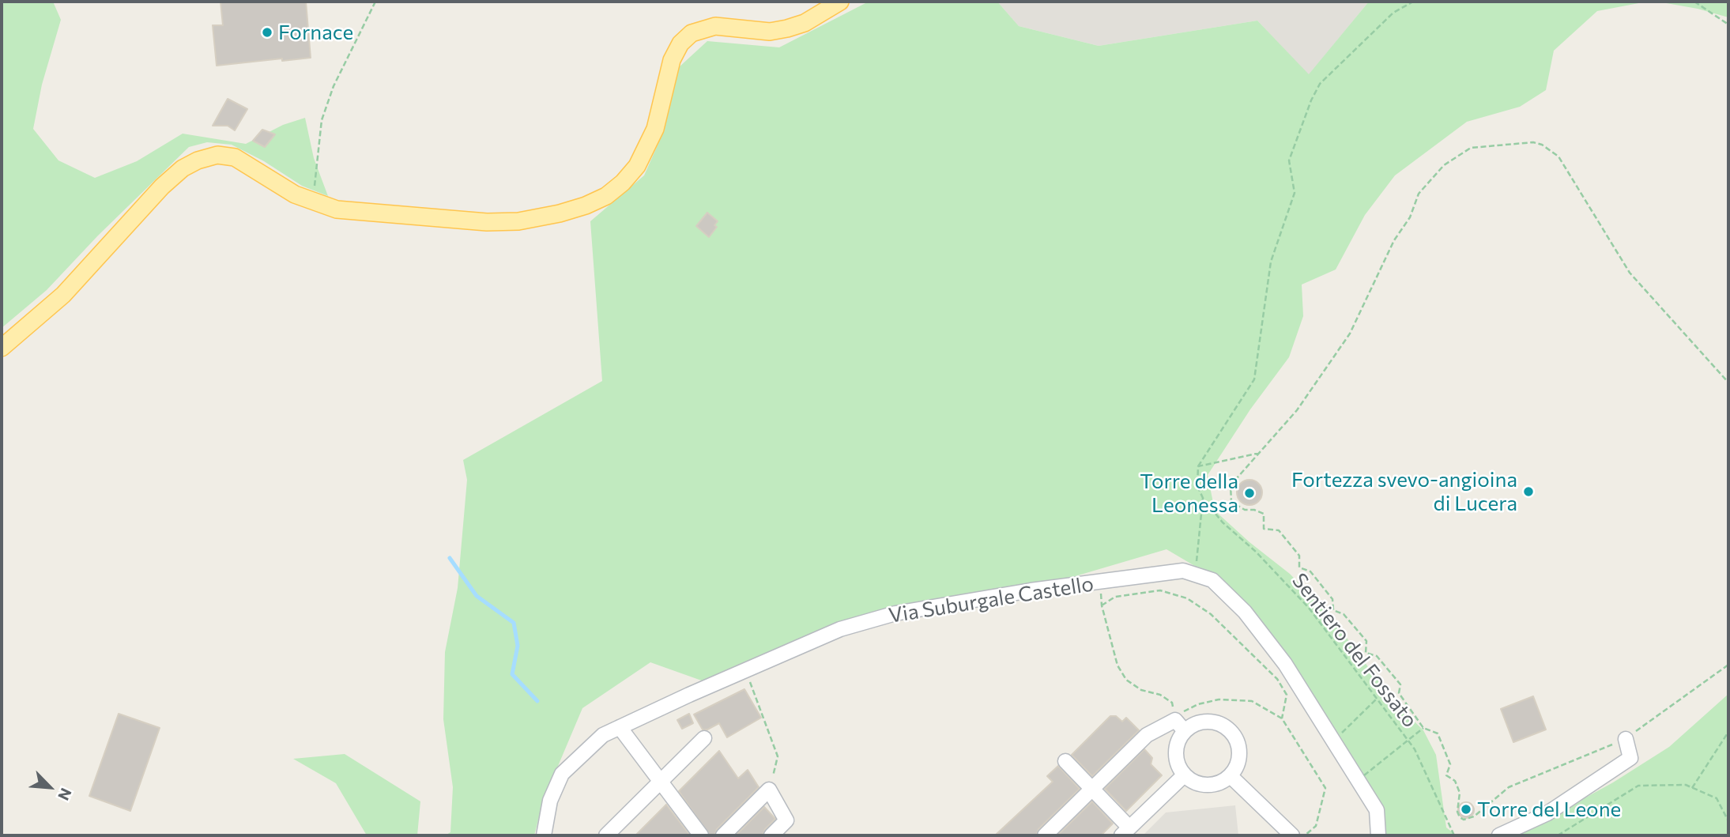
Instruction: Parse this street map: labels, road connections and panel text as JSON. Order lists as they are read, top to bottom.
{
  "streets": {
    "street": ["Via Suburgale Castello"],
    "path": ["Sentiero del Fossato"]
  },
  "places": [
    "Fornace",
    "Fortezza svevo-angioina di Lucera",
    "Torre della Leonessa",
    "Torre del Leone"
  ],
  "north": "bottom right"
}
